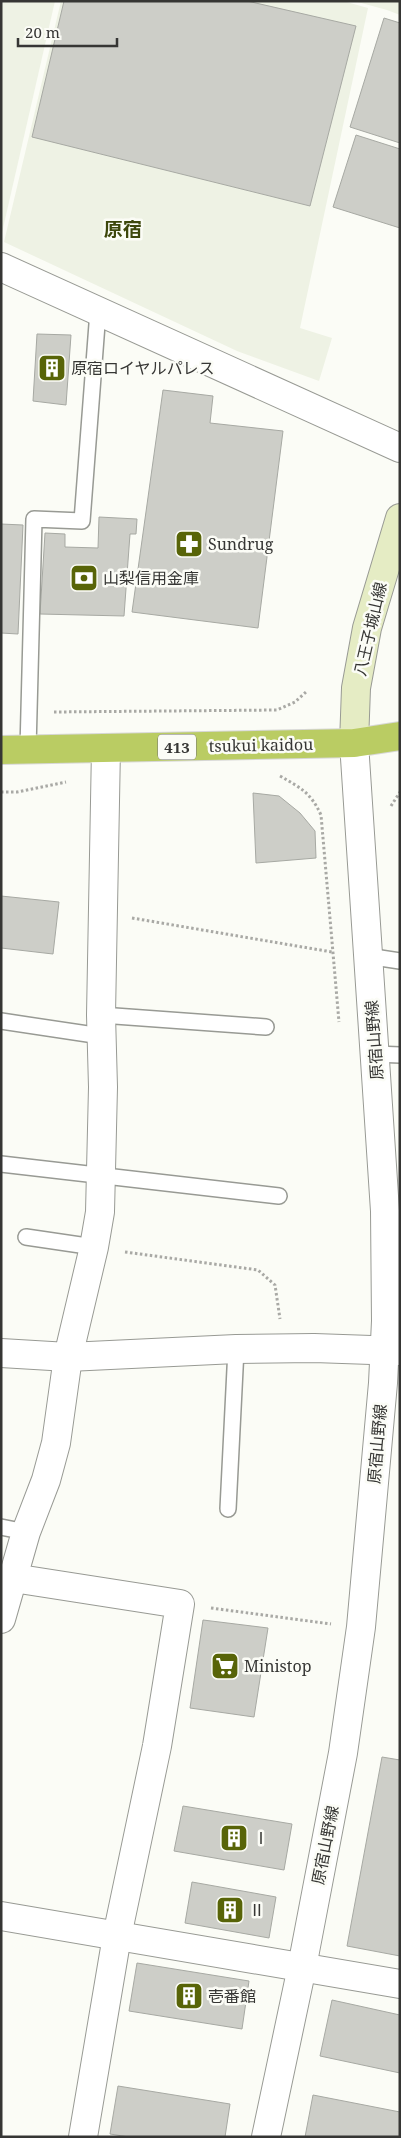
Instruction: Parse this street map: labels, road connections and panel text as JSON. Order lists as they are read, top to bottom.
{
  "streets": {
    "highway": ["tsukui kaidou", "413"],
    "main road": ["八王子城山線"],
    "street": ["原宿山野線"]
  },
  "crossings": [
    ["八王子城山線", "tsukui kaidou"],
    ["八王子城山線", "原宿山野線"],
    ["tsukui kaidou", "原宿山野線"]
  ],
  "districts": ["原宿"],
  "places": {
    "building": [
      "原宿ロイヤルパレス",
      "Ⅰ",
      "Ⅱ",
      "壱番館"
    ],
    "pharmacy": ["Sundrug"],
    "bank": ["山梨信用金庫"],
    "supermarket": ["Ministop"]
  },
  "scale_bar": "20 m"
}
